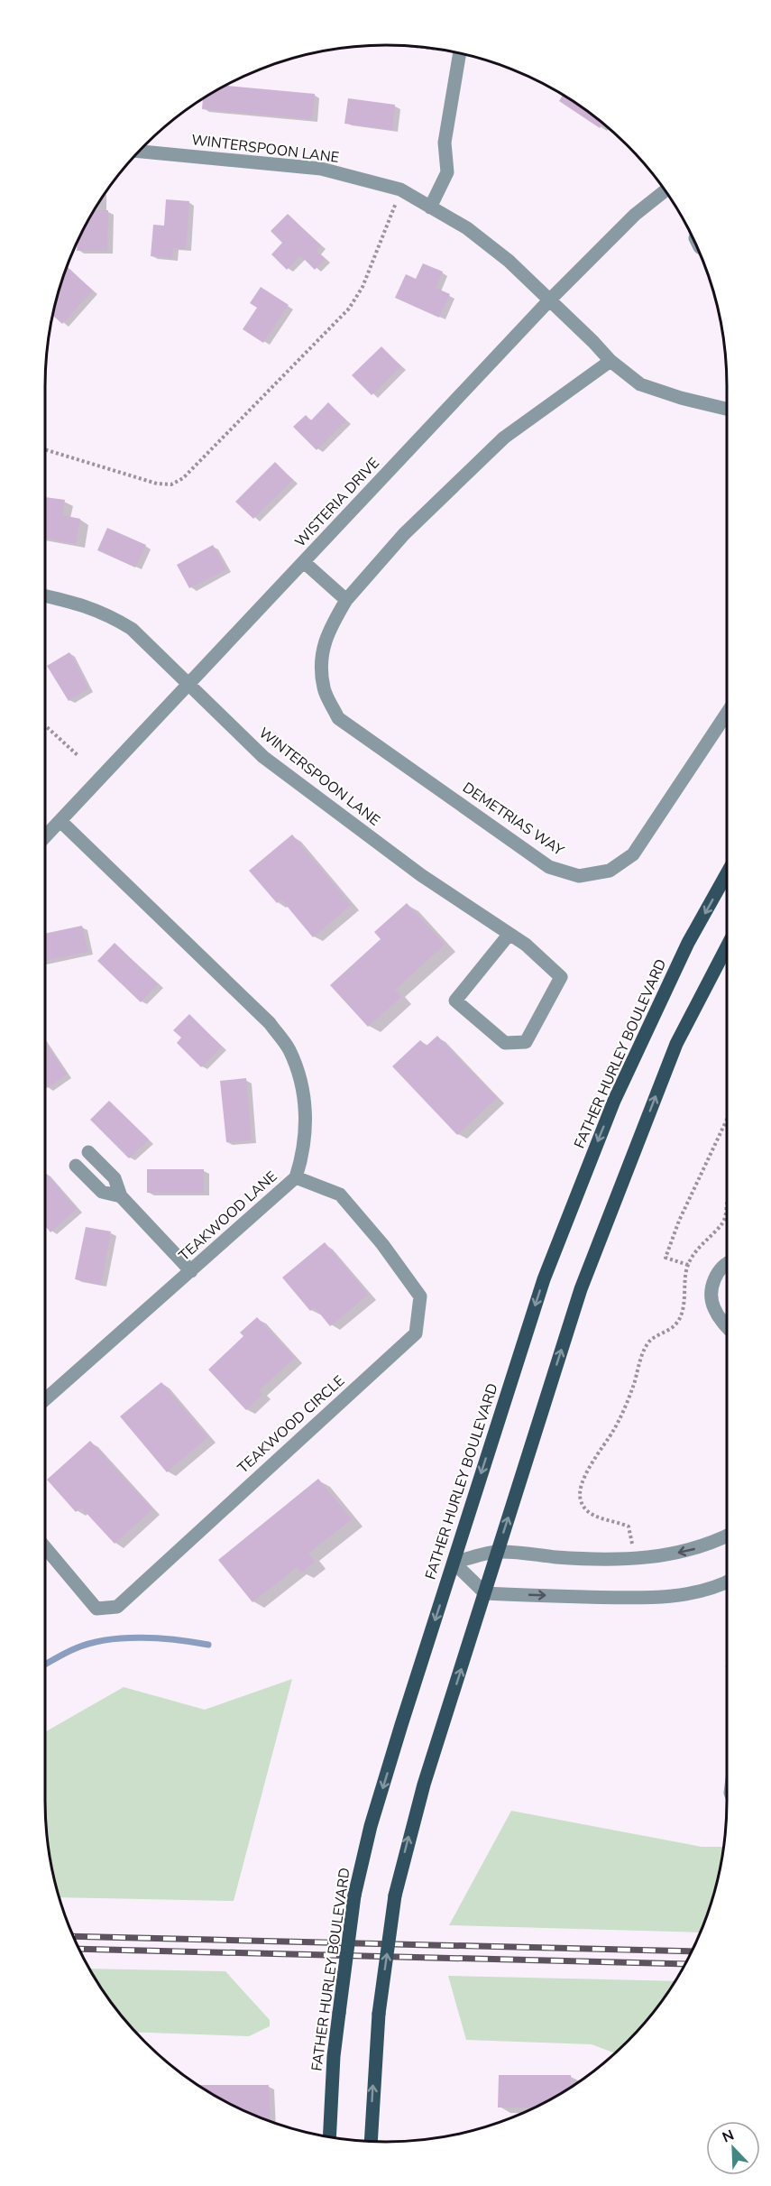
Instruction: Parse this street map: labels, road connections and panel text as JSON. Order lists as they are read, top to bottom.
{
  "streets": {
    "main road": ["FATHER HURLEY BOULEVARD"],
    "street": [
      "WINTERSPOON LANE",
      "WISTERIA DRIVE",
      "DEMETRIAS WAY",
      "TEAKWOOD LANE",
      "TEAKWOOD CIRCLE"
    ]
  },
  "crossings": [
    ["WINTERSPOON LANE", "WISTERIA DRIVE"],
    ["WINTERSPOON LANE", "DEMETRIAS WAY"],
    ["WISTERIA DRIVE", "TEAKWOOD LANE"],
    ["TEAKWOOD LANE", "TEAKWOOD CIRCLE"]
  ],
  "north": "top left"
}
